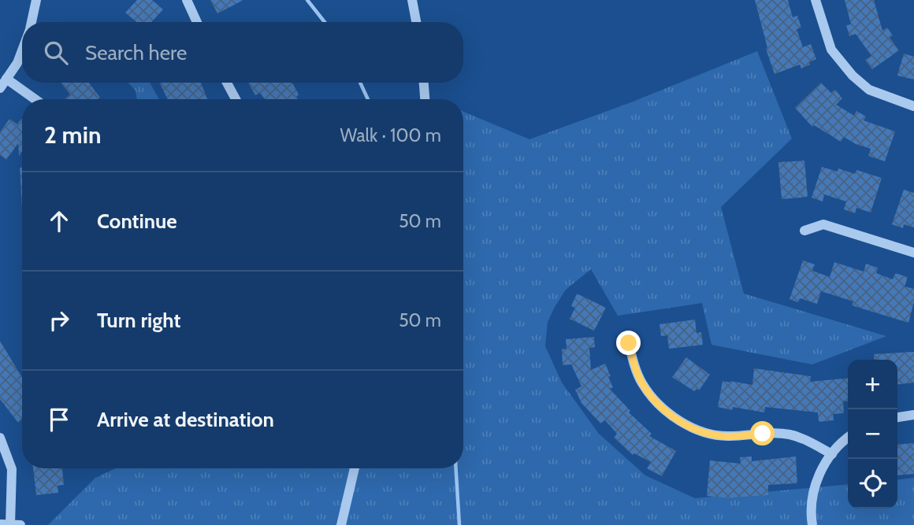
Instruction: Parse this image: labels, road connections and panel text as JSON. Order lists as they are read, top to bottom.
{
  "page": {
    "search": "Search here",
    "heading": ["2 min", "Walk · 100 m"],
    "list": [
      ["Continue", "50 m"],
      ["Turn right", "50 m"],
      "Arrive at destination"
    ],
    "map_buttons": ["+", "−"]
  }
}
